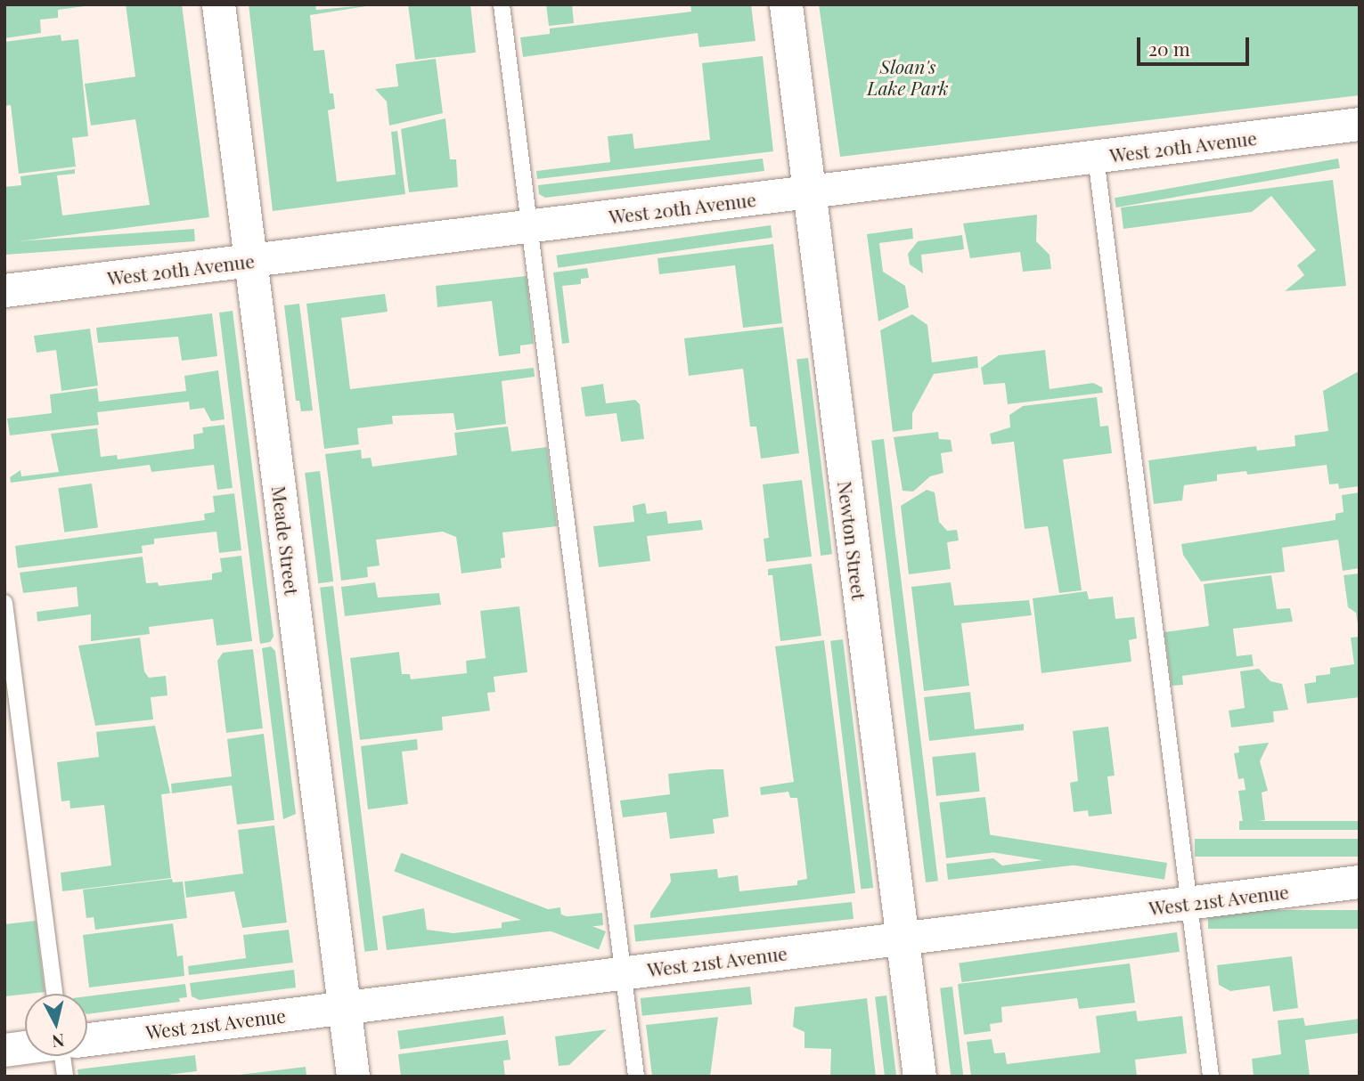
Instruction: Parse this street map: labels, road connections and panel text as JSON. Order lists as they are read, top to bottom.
{
  "streets": {
    "street": [
      "West 20th Avenue",
      "Meade Street",
      "Newton Street",
      "West 21st Avenue"
    ]
  },
  "crossings": [
    ["West 20th Avenue", "Meade Street"],
    ["West 20th Avenue", "Newton Street"],
    ["Meade Street", "West 21st Avenue"],
    ["Newton Street", "West 21st Avenue"]
  ],
  "parks": ["Sloan's Lake Park"],
  "scale_bar": "20 m",
  "north": "bottom"
}
